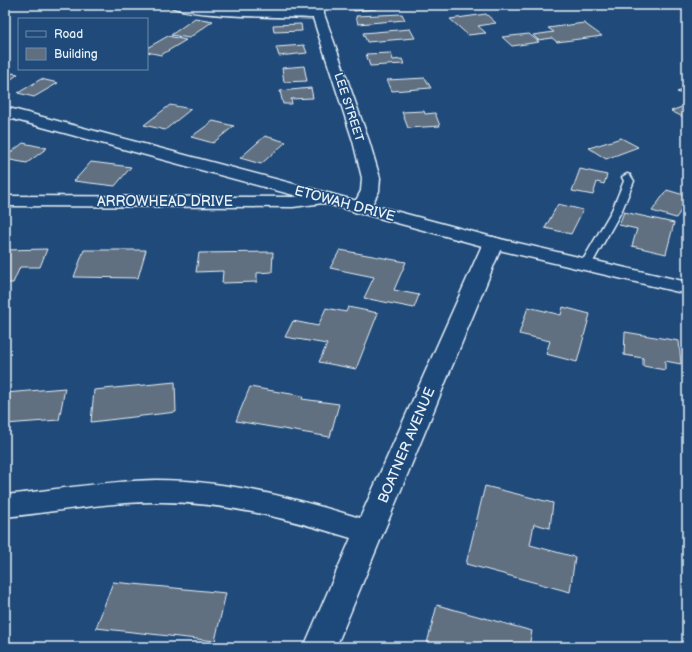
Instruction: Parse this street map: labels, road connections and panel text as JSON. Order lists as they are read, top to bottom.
{
  "streets": {
    "street": [
      "LEE STREET",
      "ARROWHEAD DRIVE",
      "ETOWAH DRIVE",
      "BOATNER AVENUE"
    ]
  },
  "crossings": [
    ["LEE STREET", "ETOWAH DRIVE"],
    ["ARROWHEAD DRIVE", "ETOWAH DRIVE"],
    ["ETOWAH DRIVE", "BOATNER AVENUE"]
  ],
  "legend": ["Road", "Building"]
}
